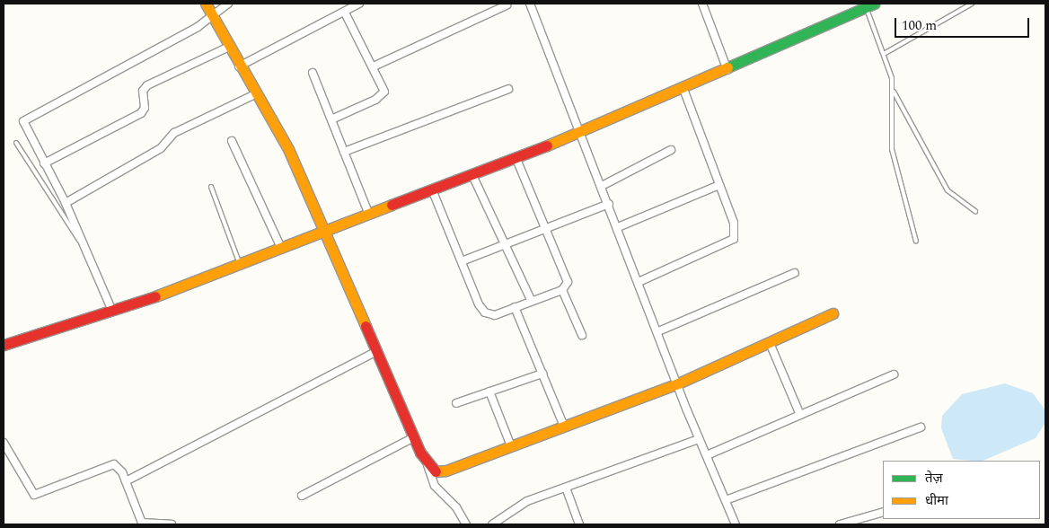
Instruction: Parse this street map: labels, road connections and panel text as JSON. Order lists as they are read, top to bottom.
{
  "legend": ["तेज़", "धीमा"],
  "scale_bar": "100 m"
}
